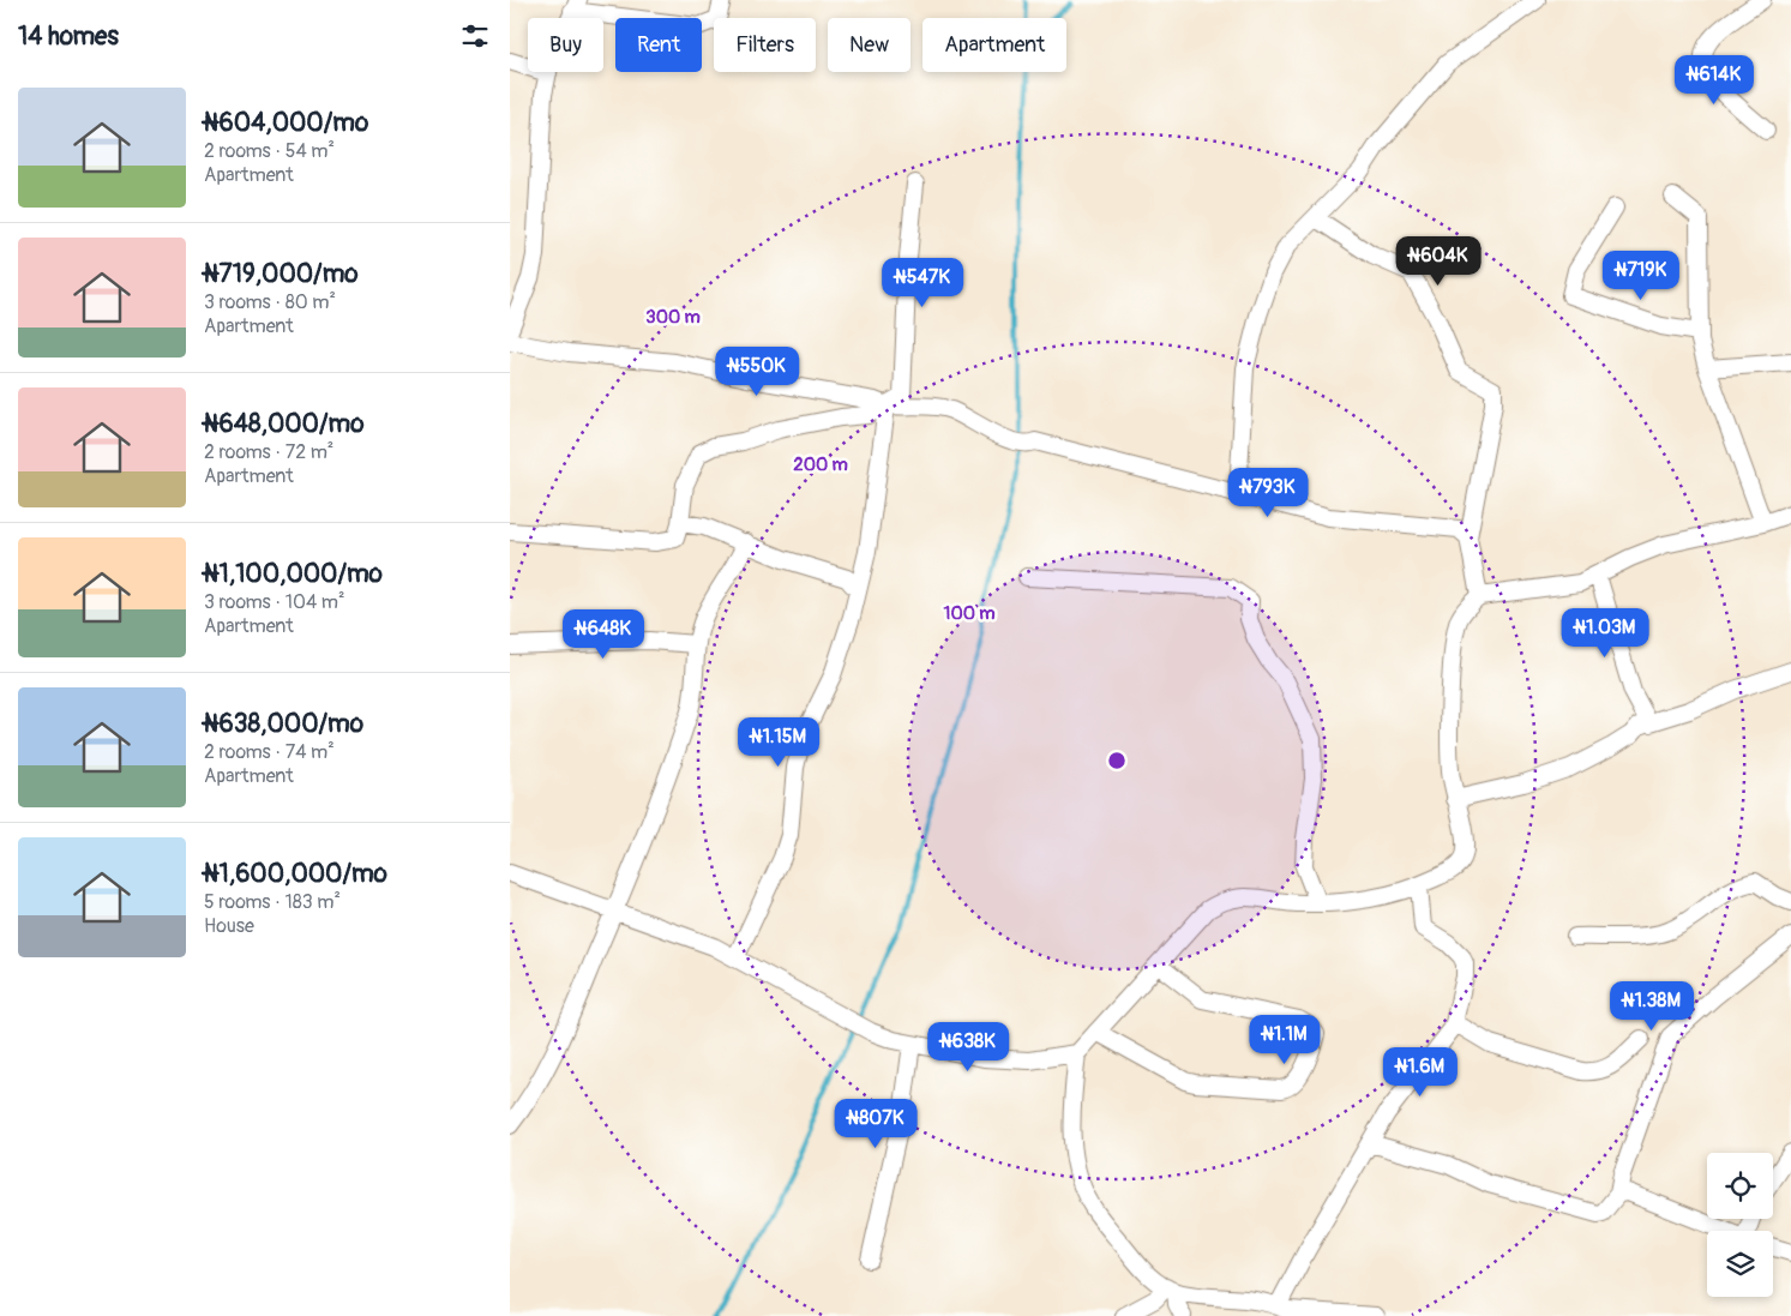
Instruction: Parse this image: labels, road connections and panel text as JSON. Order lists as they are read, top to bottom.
{
  "page": {
    "heading": "14 homes",
    "chip": [
      "Buy",
      "Rent",
      "Filters",
      "New",
      "Apartment"
    ],
    "price": [
      "₦614K",
      "₦604K",
      "₦719K",
      "₦547K",
      "₦550K",
      "₦793K",
      "₦1.03M",
      "₦648K",
      "₦1.15M",
      "₦1.38M",
      "₦1.1M",
      "₦638K",
      "₦1.6M",
      "₦807K"
    ],
    "list": [
      {
        "name": "₦604,000/mo",
        "note": "2 rooms · 54 m² · Apartment"
      },
      {
        "name": "₦719,000/mo",
        "note": "3 rooms · 80 m² · Apartment"
      },
      {
        "name": "₦648,000/mo",
        "note": "2 rooms · 72 m² · Apartment"
      },
      {
        "name": "₦1,100,000/mo",
        "note": "3 rooms · 104 m² · Apartment"
      },
      {
        "name": "₦638,000/mo",
        "note": "2 rooms · 74 m² · Apartment"
      },
      {
        "name": "₦1,600,000/mo",
        "note": "5 rooms · 183 m² · House"
      }
    ]
  },
  "rings": ["300 m", "200 m", "100 m"]
}
